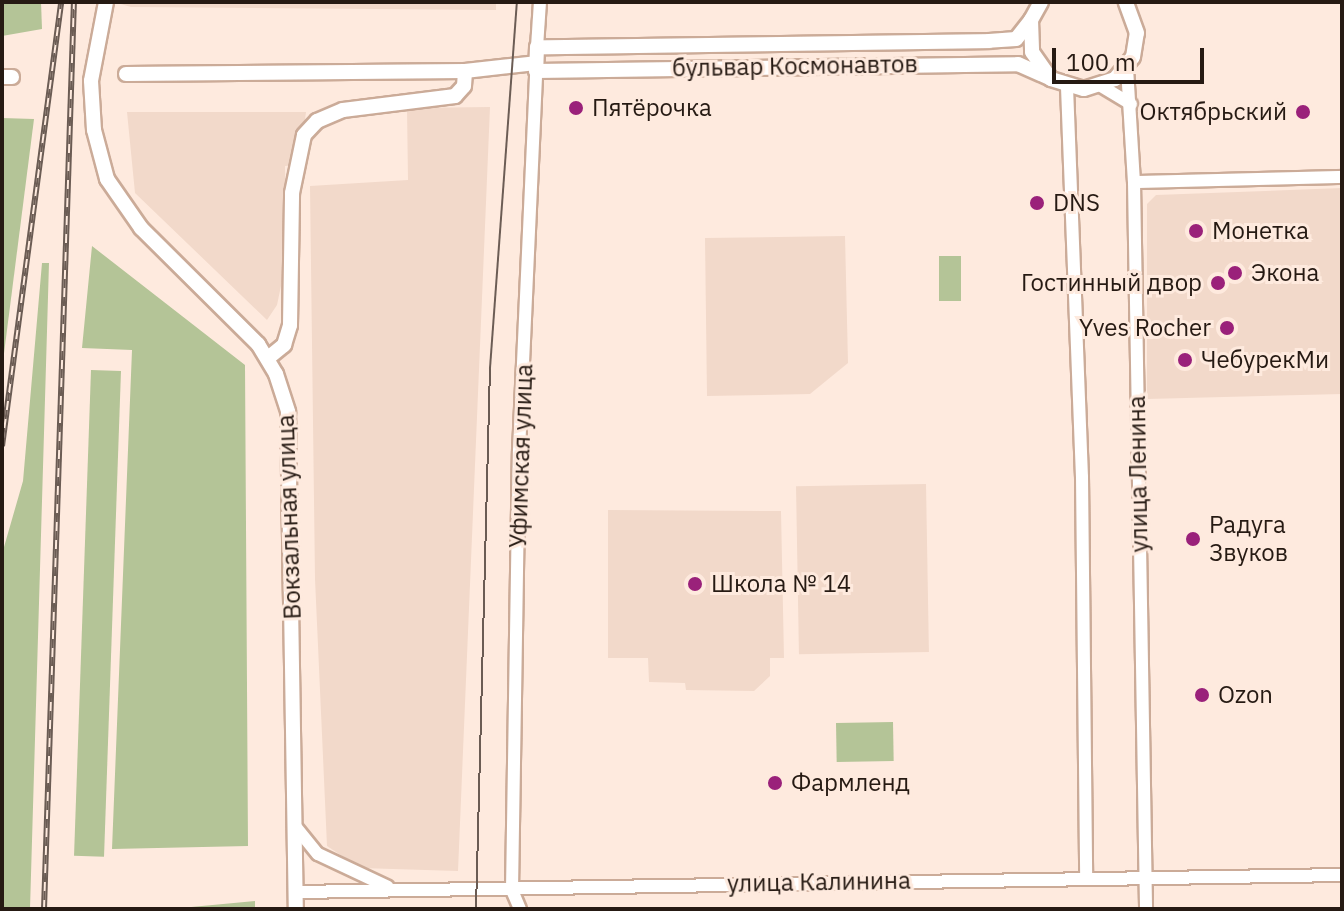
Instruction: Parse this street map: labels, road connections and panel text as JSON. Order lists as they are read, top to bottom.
{
  "streets": {
    "main road": ["бульвар Космонавтов", "Уфимская улица", "Вокзальная улица"],
    "street": ["улица Ленина", "улица Калинина"]
  },
  "crossings": [
    ["бульвар Космонавтов", "Уфимская улица"],
    ["Уфимская улица", "улица Калинина"],
    ["улица Ленина", "улица Калинина"],
    ["Вокзальная улица", "улица Калинина"]
  ],
  "places": [
    "Пятёрочка",
    "Октябрьский",
    "DNS",
    "Монетка",
    "Экона",
    "Гостинный двор",
    "Yves Rocher",
    "ЧебурекМи",
    "Радуга Звуков",
    "Школа № 14",
    "Ozon",
    "Фармленд"
  ],
  "scale_bar": "100 m"
}
